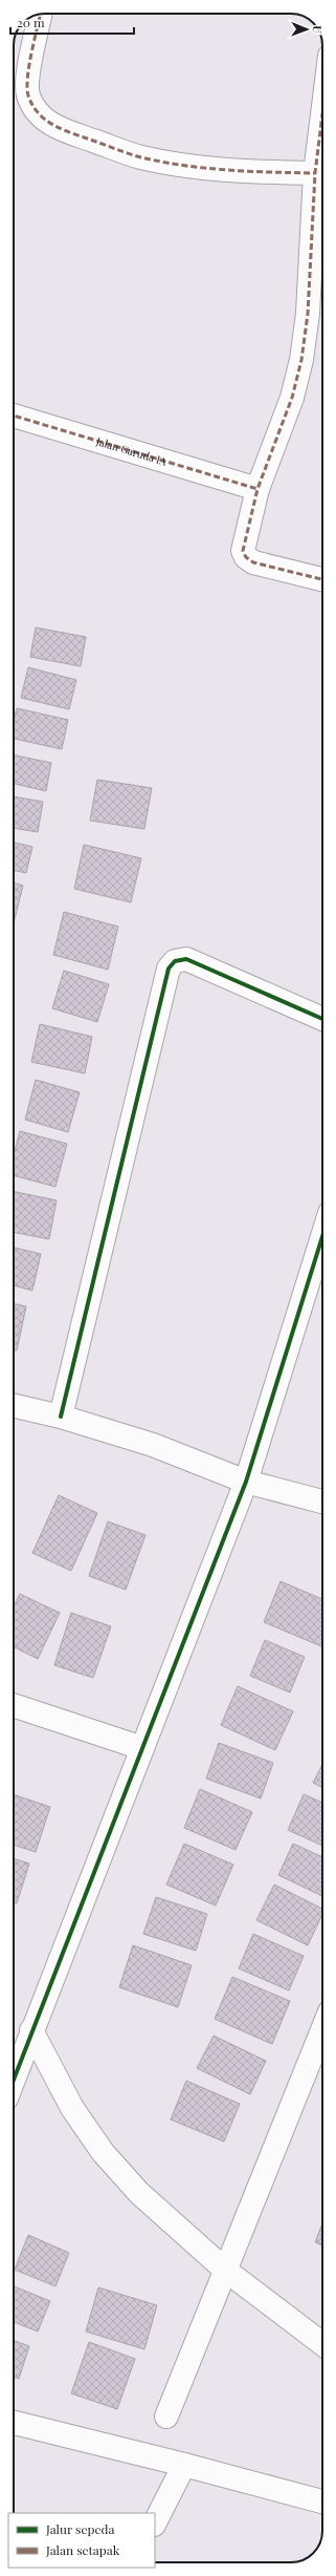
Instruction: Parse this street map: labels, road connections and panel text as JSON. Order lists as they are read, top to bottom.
{
  "streets": {
    "street": ["Jalan Garuda IA"]
  },
  "legend": ["Jalur sepeda", "Jalan setapak"],
  "scale_bar": "20 m",
  "north": "right"
}
